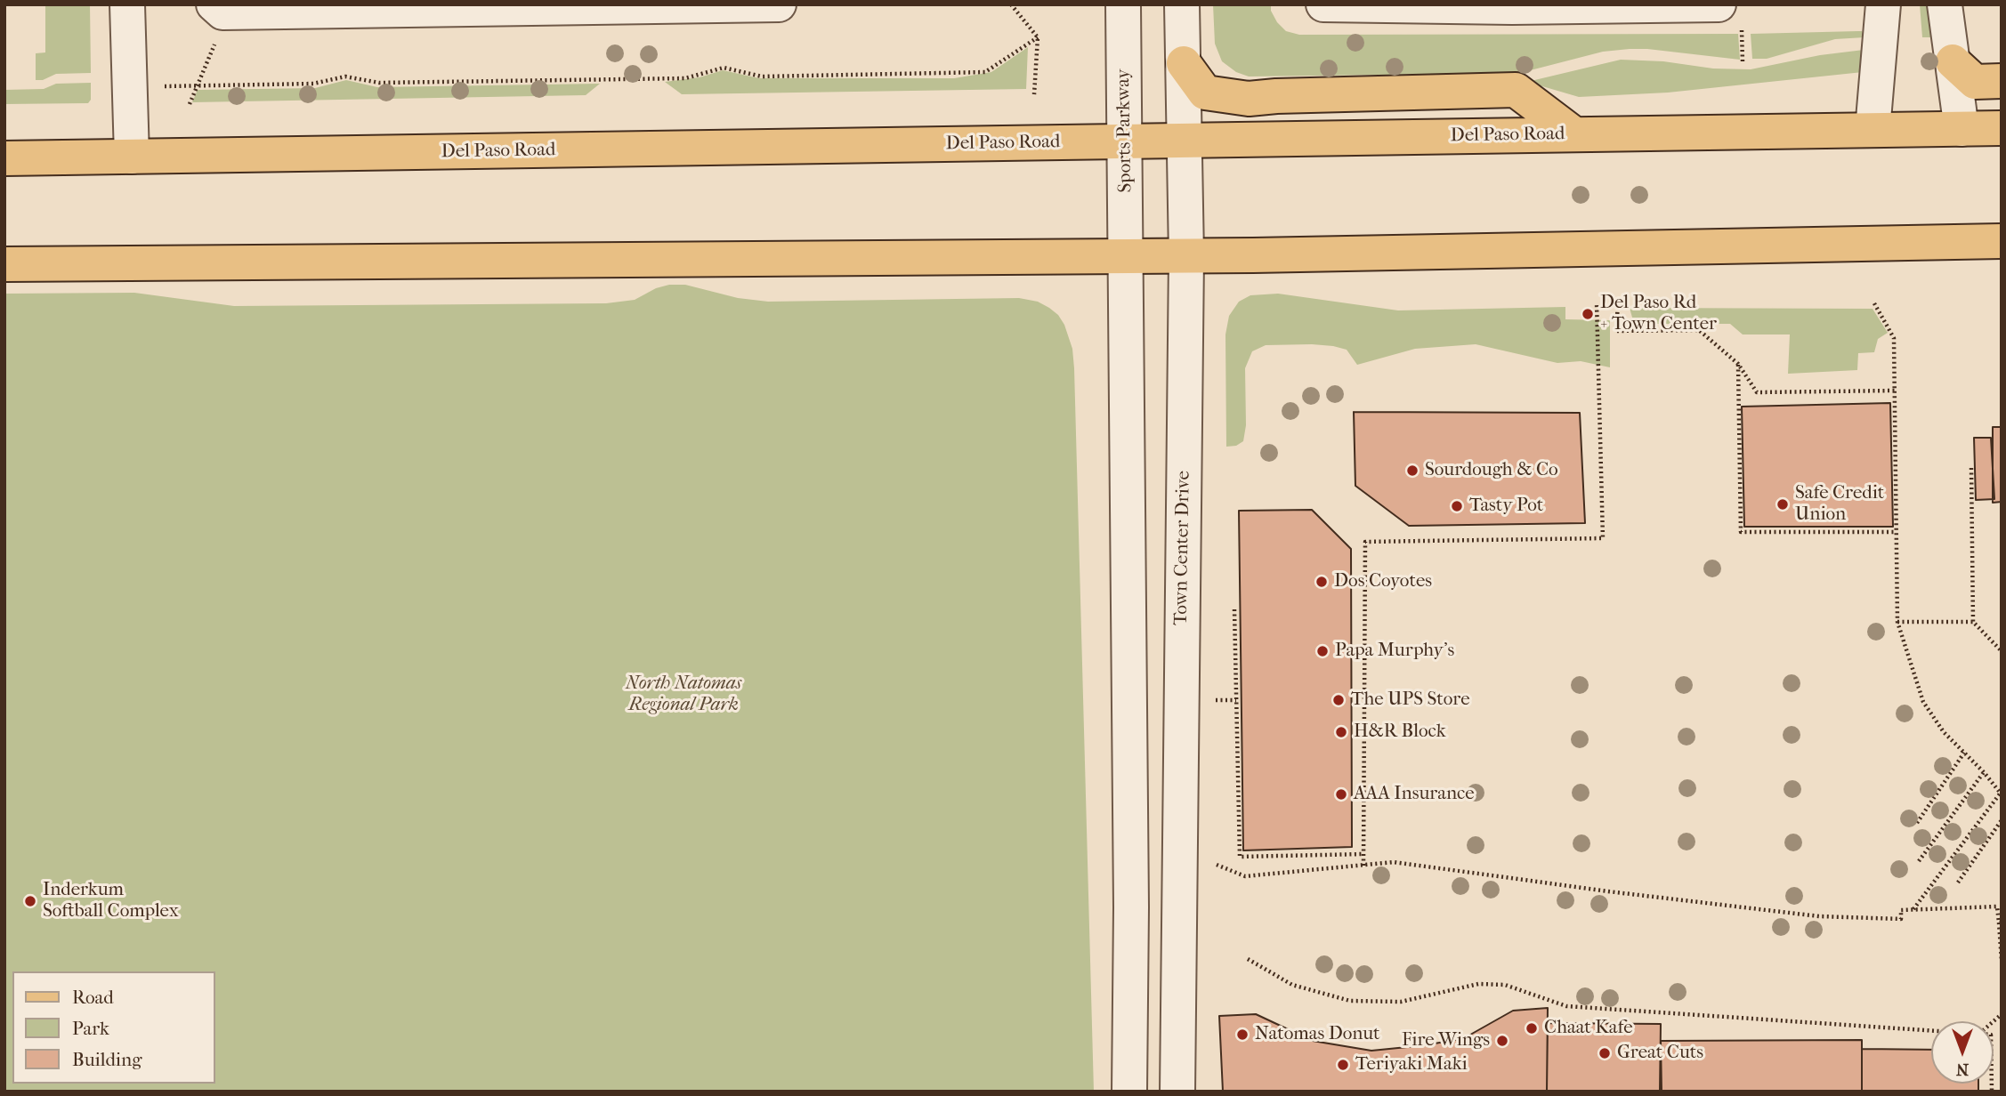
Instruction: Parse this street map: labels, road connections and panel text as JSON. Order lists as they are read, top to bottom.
{
  "streets": {
    "main road": ["Del Paso Road"],
    "street": ["Sports Parkway", "Town Center Drive"]
  },
  "crossings": [
    ["Sports Parkway", "Del Paso Road"],
    ["Del Paso Road", "Town Center Drive"]
  ],
  "parks": ["North Natomas Regional Park"],
  "places": [
    "Del Paso Rd + Town Center",
    "Sourdough & Co",
    "Safe Credit Union",
    "Tasty Pot",
    "Dos Coyotes",
    "Papa Murphy's",
    "The UPS Store",
    "H&R Block",
    "AAA Insurance",
    "Inderkum Softball Complex",
    "Chaat Kafe",
    "Natomas Donut",
    "Fire Wings",
    "Great Cuts",
    "Teriyaki Maki"
  ],
  "legend": ["Road", "Park", "Building"],
  "north": "bottom"
}
